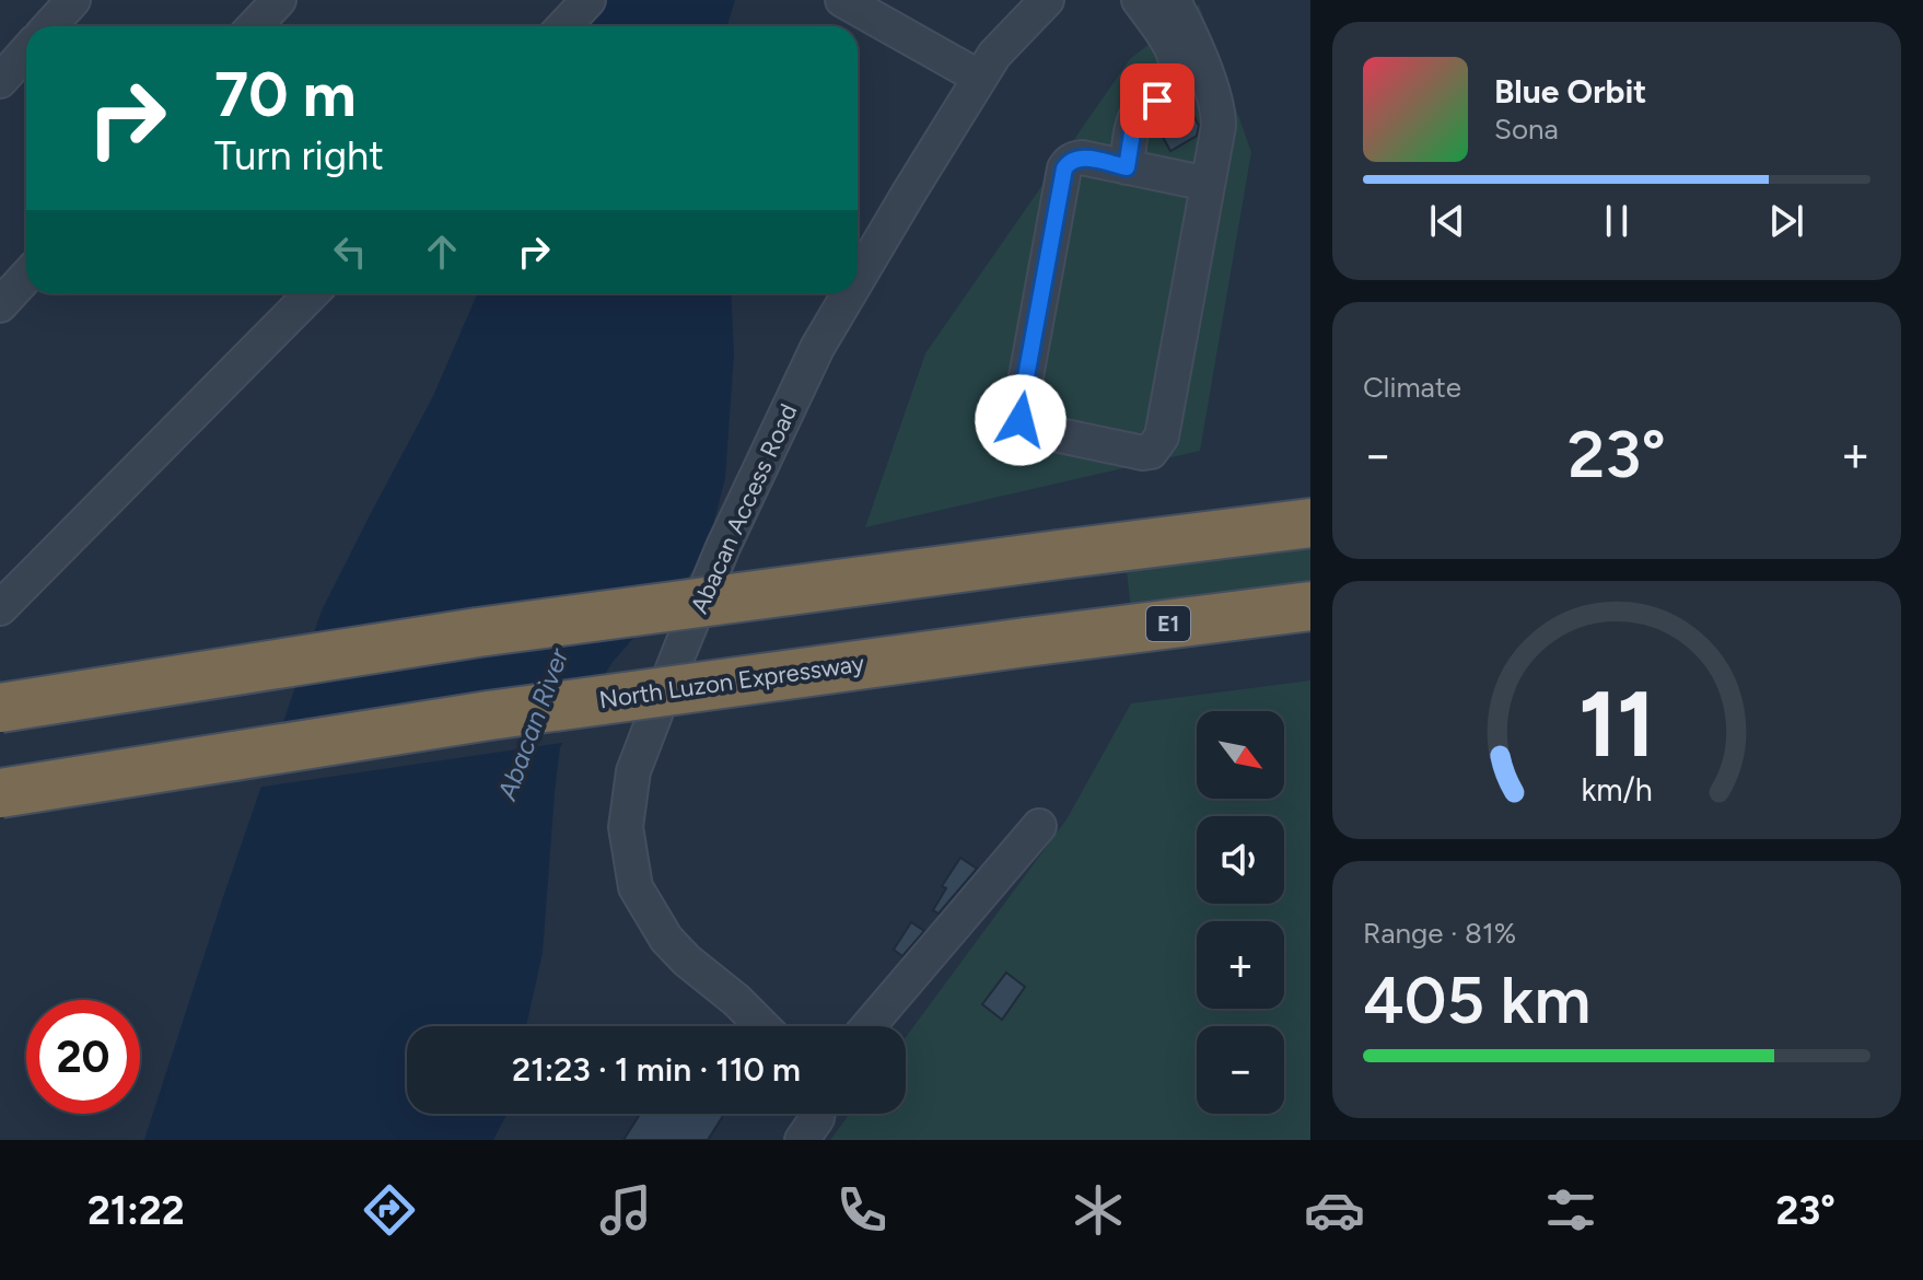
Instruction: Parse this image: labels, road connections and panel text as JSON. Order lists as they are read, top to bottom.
{
  "streets": {
    "highway": ["E1", "North Luzon Expressway"],
    "street": ["Abacan Access Road"]
  },
  "water": ["Abacan River"],
  "north": "bottom right",
  "page": {
    "turn": ["70 m", "Turn right"],
    "song": ["Blue Orbit", "Sona"],
    "tile": [
      "Climate",
      ["Range · 81%", "405 km"]
    ],
    "heat": ["−", "23°", "+"],
    "map_buttons": ["+", "−"],
    "limit": "20",
    "trip": "21:23 · 1 min · 110 m",
    "tabs": ["21:22", "23°"],
    "gauge": ["11", "km/h"]
  }
}
